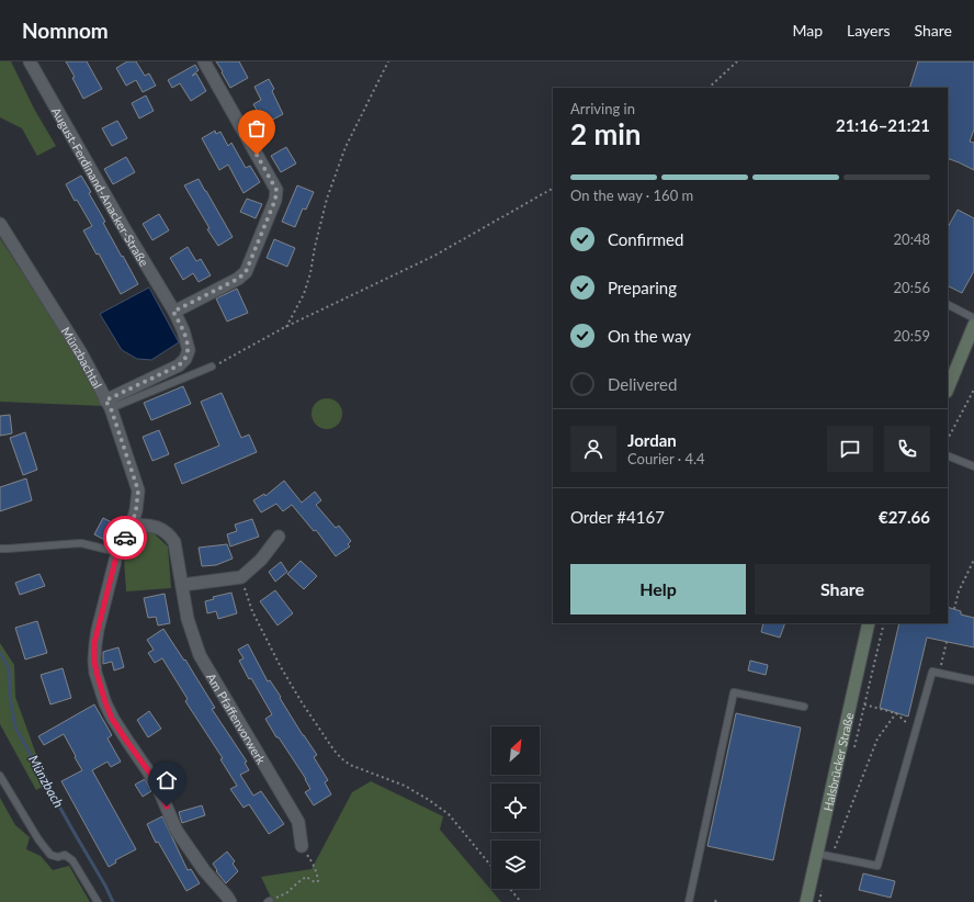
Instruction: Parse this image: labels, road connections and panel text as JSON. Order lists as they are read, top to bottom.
{
  "streets": {
    "main road": ["Halsbrücker Straße"],
    "street": ["August-Ferdinand-Anacker-Straße", "Münzbachtal", "Am Pfaffenvorwerk"]
  },
  "crossings": [
    ["August-Ferdinand-Anacker-Straße", "Münzbachtal"],
    ["Münzbachtal", "Am Pfaffenvorwerk"]
  ],
  "water": ["Münzbach"],
  "north": "top right",
  "page": {
    "header": "Nomnom",
    "nav": ["Map", "Layers", "Share"],
    "heading": ["2 min", "Arriving in", "21:16–21:21"],
    "panel": [
      "Jordan",
      "Courier · 4.4",
      "Order #4167",
      "€27.66"
    ],
    "bar": "On the way · 160 m",
    "list": [
      ["Confirmed", "20:48"],
      ["Preparing", "20:56"],
      ["On the way", "20:59"],
      "Delivered"
    ],
    "buttons": ["Help", "Share"]
  }
}
